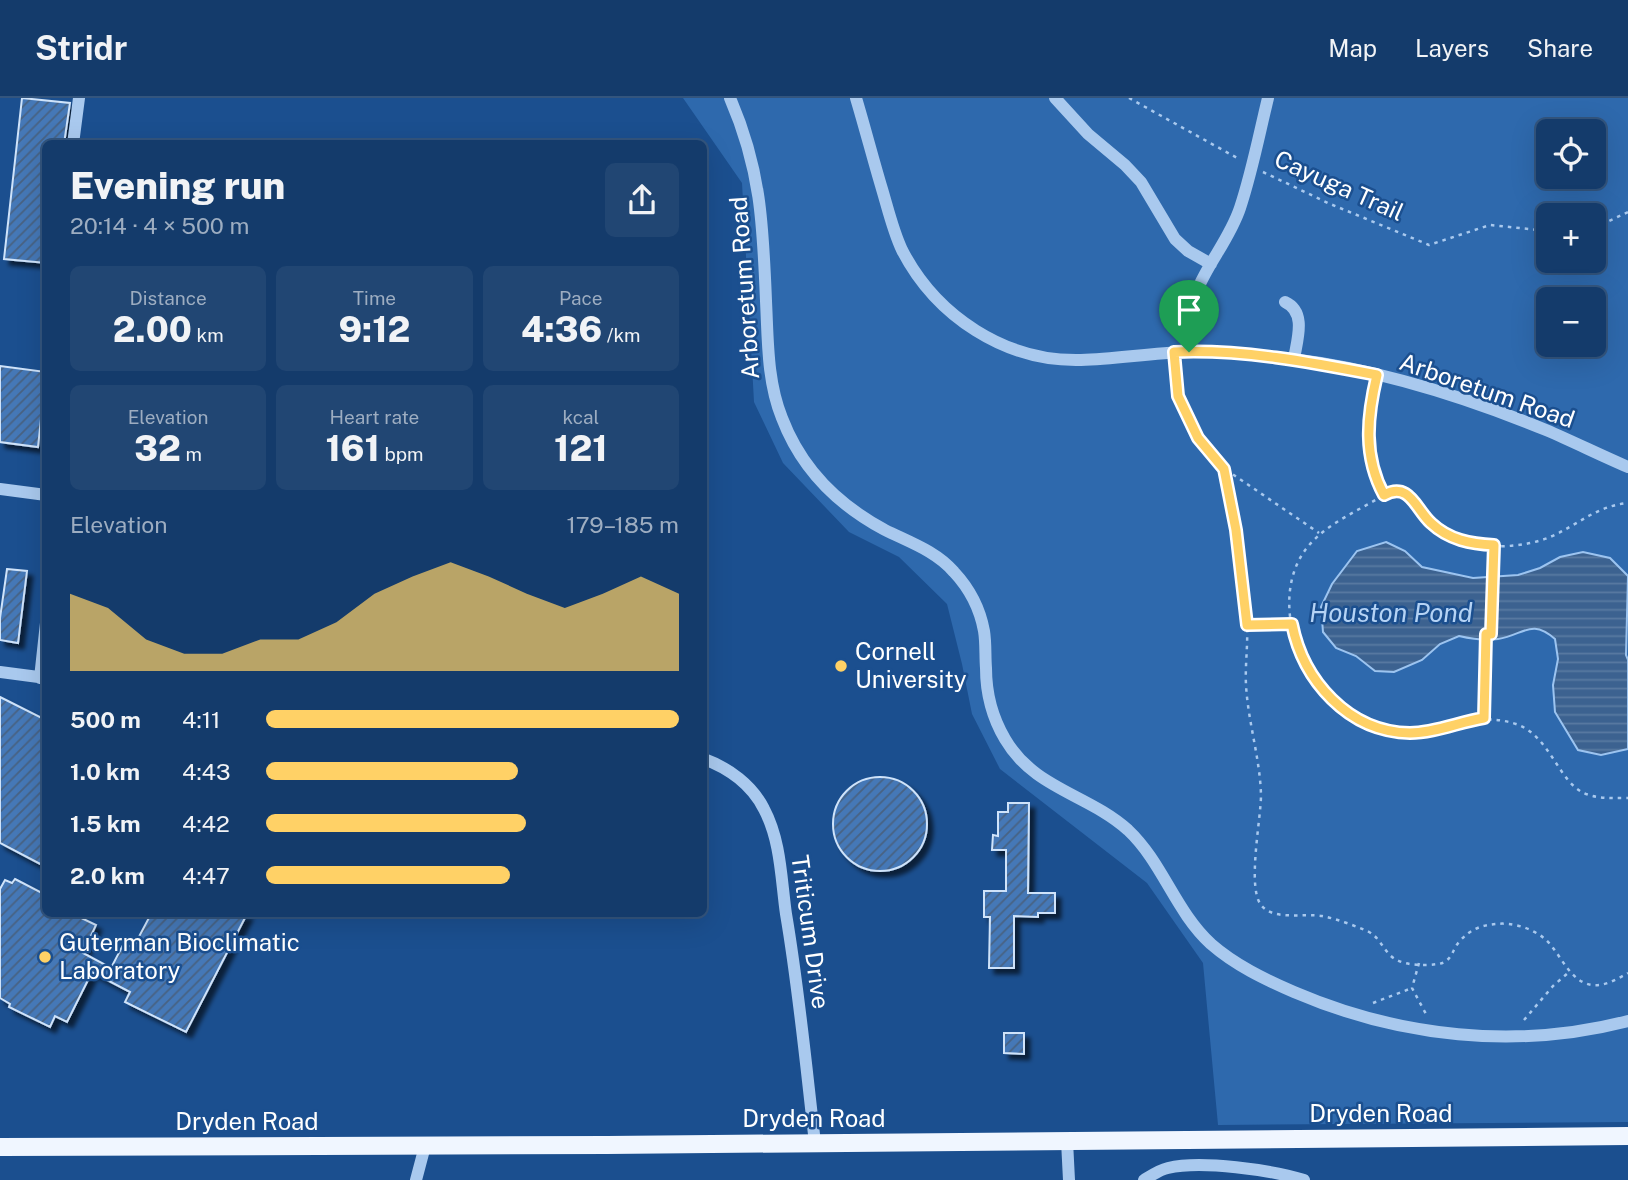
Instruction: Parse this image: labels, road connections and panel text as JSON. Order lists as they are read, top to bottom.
{
  "streets": {
    "main road": ["Dryden Road"],
    "street": ["Arboretum Road", "Triticum Drive"],
    "path": ["Cayuga Trail"]
  },
  "crossings": [
    ["Triticum Drive", "Dryden Road"]
  ],
  "water": ["Houston Pond"],
  "places": ["Cornell University", "Guterman Bioclimatic Laboratory"],
  "page": {
    "header": "Stridr",
    "nav": ["Map", "Layers", "Share"],
    "map_buttons": ["+", "−"],
    "heading": ["Evening run", "20:14 · 4 × 500 m"],
    "stats": [
      ["Distance", "2.00 km"],
      ["Time", "9:12"],
      ["Pace", "4:36 /km"],
      ["Elevation", "32 m"],
      ["Heart rate", "161 bpm"],
      ["kcal", "121"]
    ],
    "chart": ["Elevation", "179–185 m"],
    "list": [
      {
        "name": "500 m",
        "note": "4:11"
      },
      {
        "name": "1.0 km",
        "note": "4:43"
      },
      {
        "name": "1.5 km",
        "note": "4:42"
      },
      {
        "name": "2.0 km",
        "note": "4:47"
      }
    ]
  }
}
